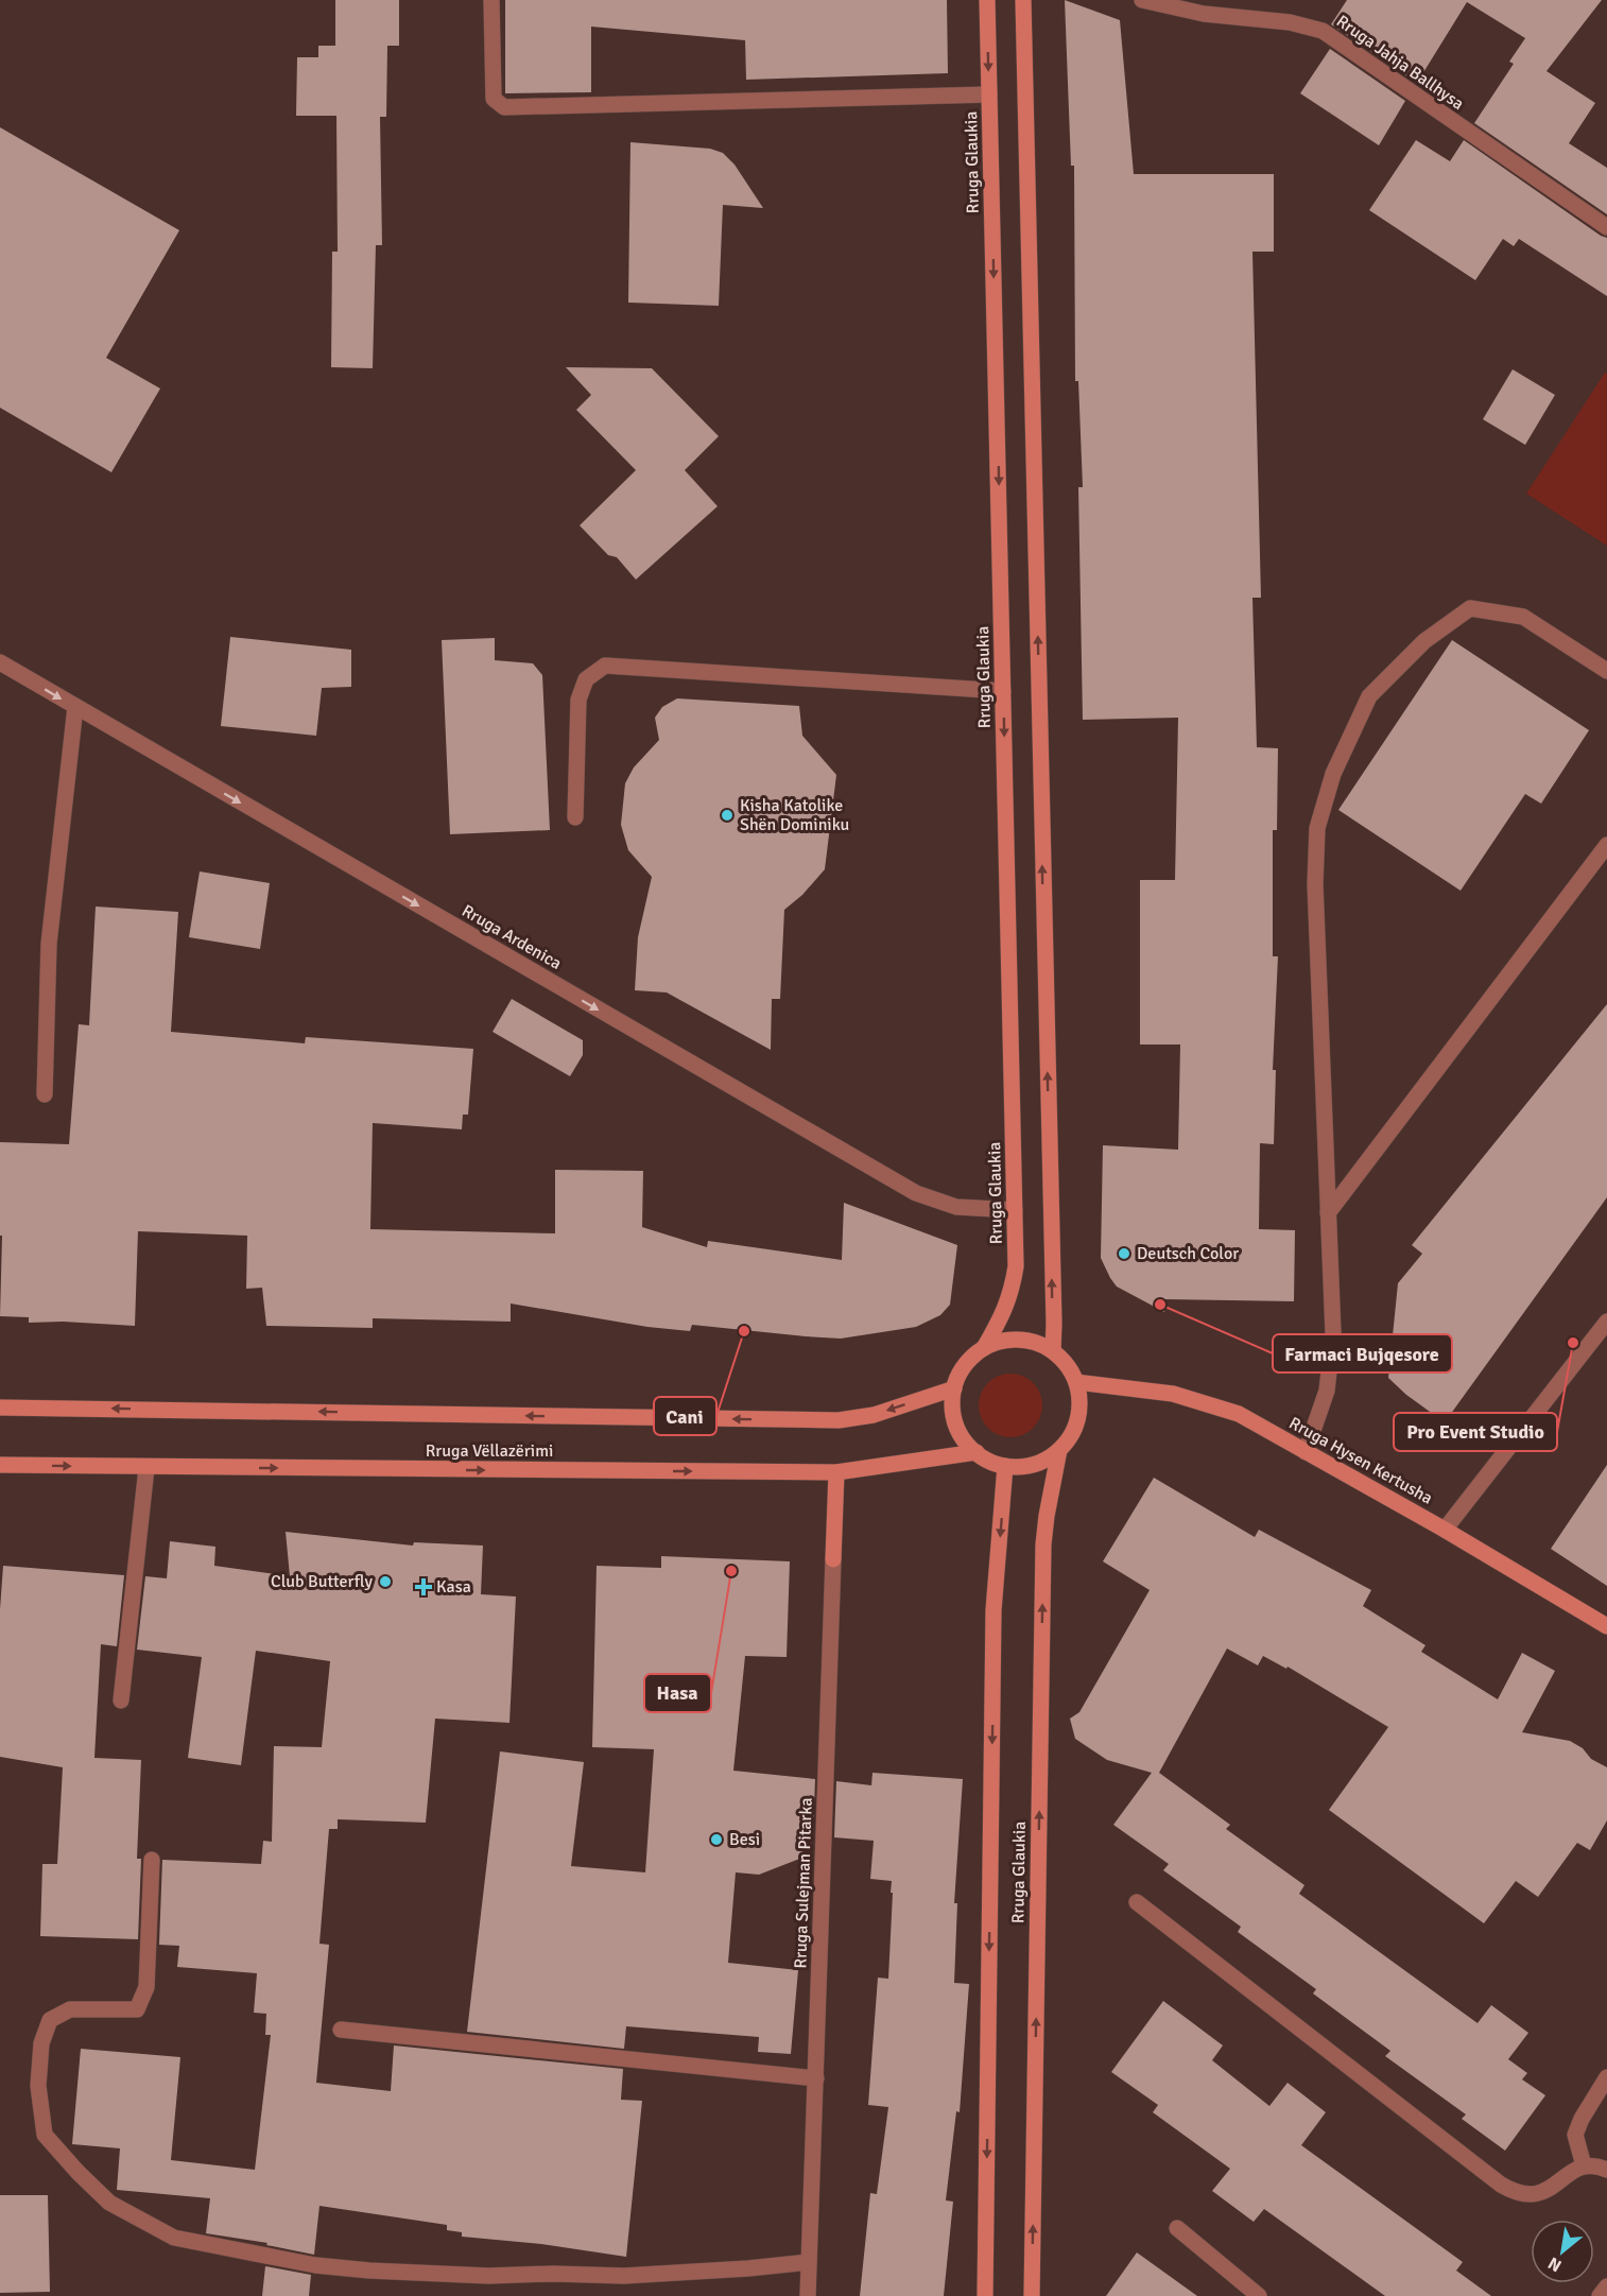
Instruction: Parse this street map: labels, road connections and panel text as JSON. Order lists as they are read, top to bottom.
{
  "streets": {
    "main road": [
      "Rruga Glaukia",
      "Rruga Vëllazërimi",
      "Rruga Hysen Kertusha",
      "Rruga Sulejman Pitarka"
    ],
    "street": ["Rruga Jahja Ballhysa", "Rruga Ardenica"]
  },
  "crossings": [
    ["Rruga Glaukia", "Rruga Ardenica"],
    ["Rruga Glaukia", "Rruga Vëllazërimi"],
    ["Rruga Glaukia", "Rruga Hysen Kertusha"],
    ["Rruga Vëllazërimi", "Rruga Hysen Kertusha"],
    ["Rruga Vëllazërimi", "Rruga Sulejman Pitarka"]
  ],
  "one_way": ["Rruga Ardenica"],
  "places": {
    "other": [
      "Kisha Katolike Shën Dominiku",
      "Deutsch Color",
      "Farmaci Bujqesore",
      "Cani",
      "Pro Event Studio",
      "Hasa",
      "Club Butterfly",
      "Besi"
    ],
    "health": ["Kasa"]
  },
  "north": "bottom left"
}
